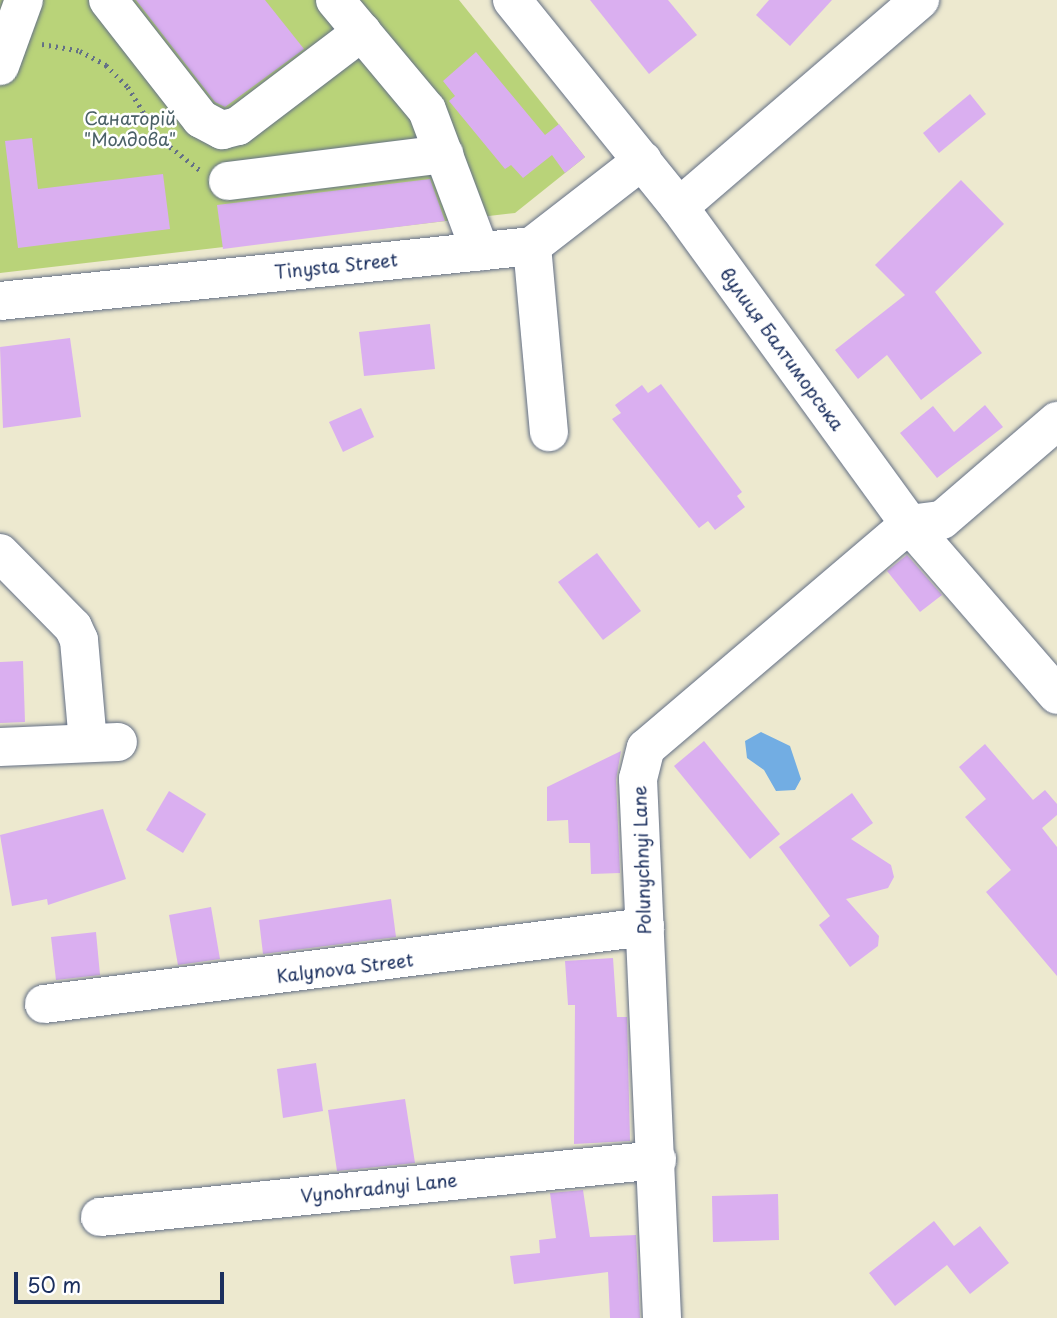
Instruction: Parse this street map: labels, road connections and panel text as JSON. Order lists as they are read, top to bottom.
{
  "streets": {
    "street": [
      "Tinysta Street",
      "вулиця Балтиморська",
      "Polunychnyi Lane",
      "Kalynova Street",
      "Vynohradnyi Lane"
    ]
  },
  "crossings": [
    ["вулиця Балтиморська", "Polunychnyi Lane"],
    ["Polunychnyi Lane", "Kalynova Street"],
    ["Polunychnyi Lane", "Vynohradnyi Lane"]
  ],
  "parks": ["Санаторій \"Молдова\""],
  "scale_bar": "50 m"
}
